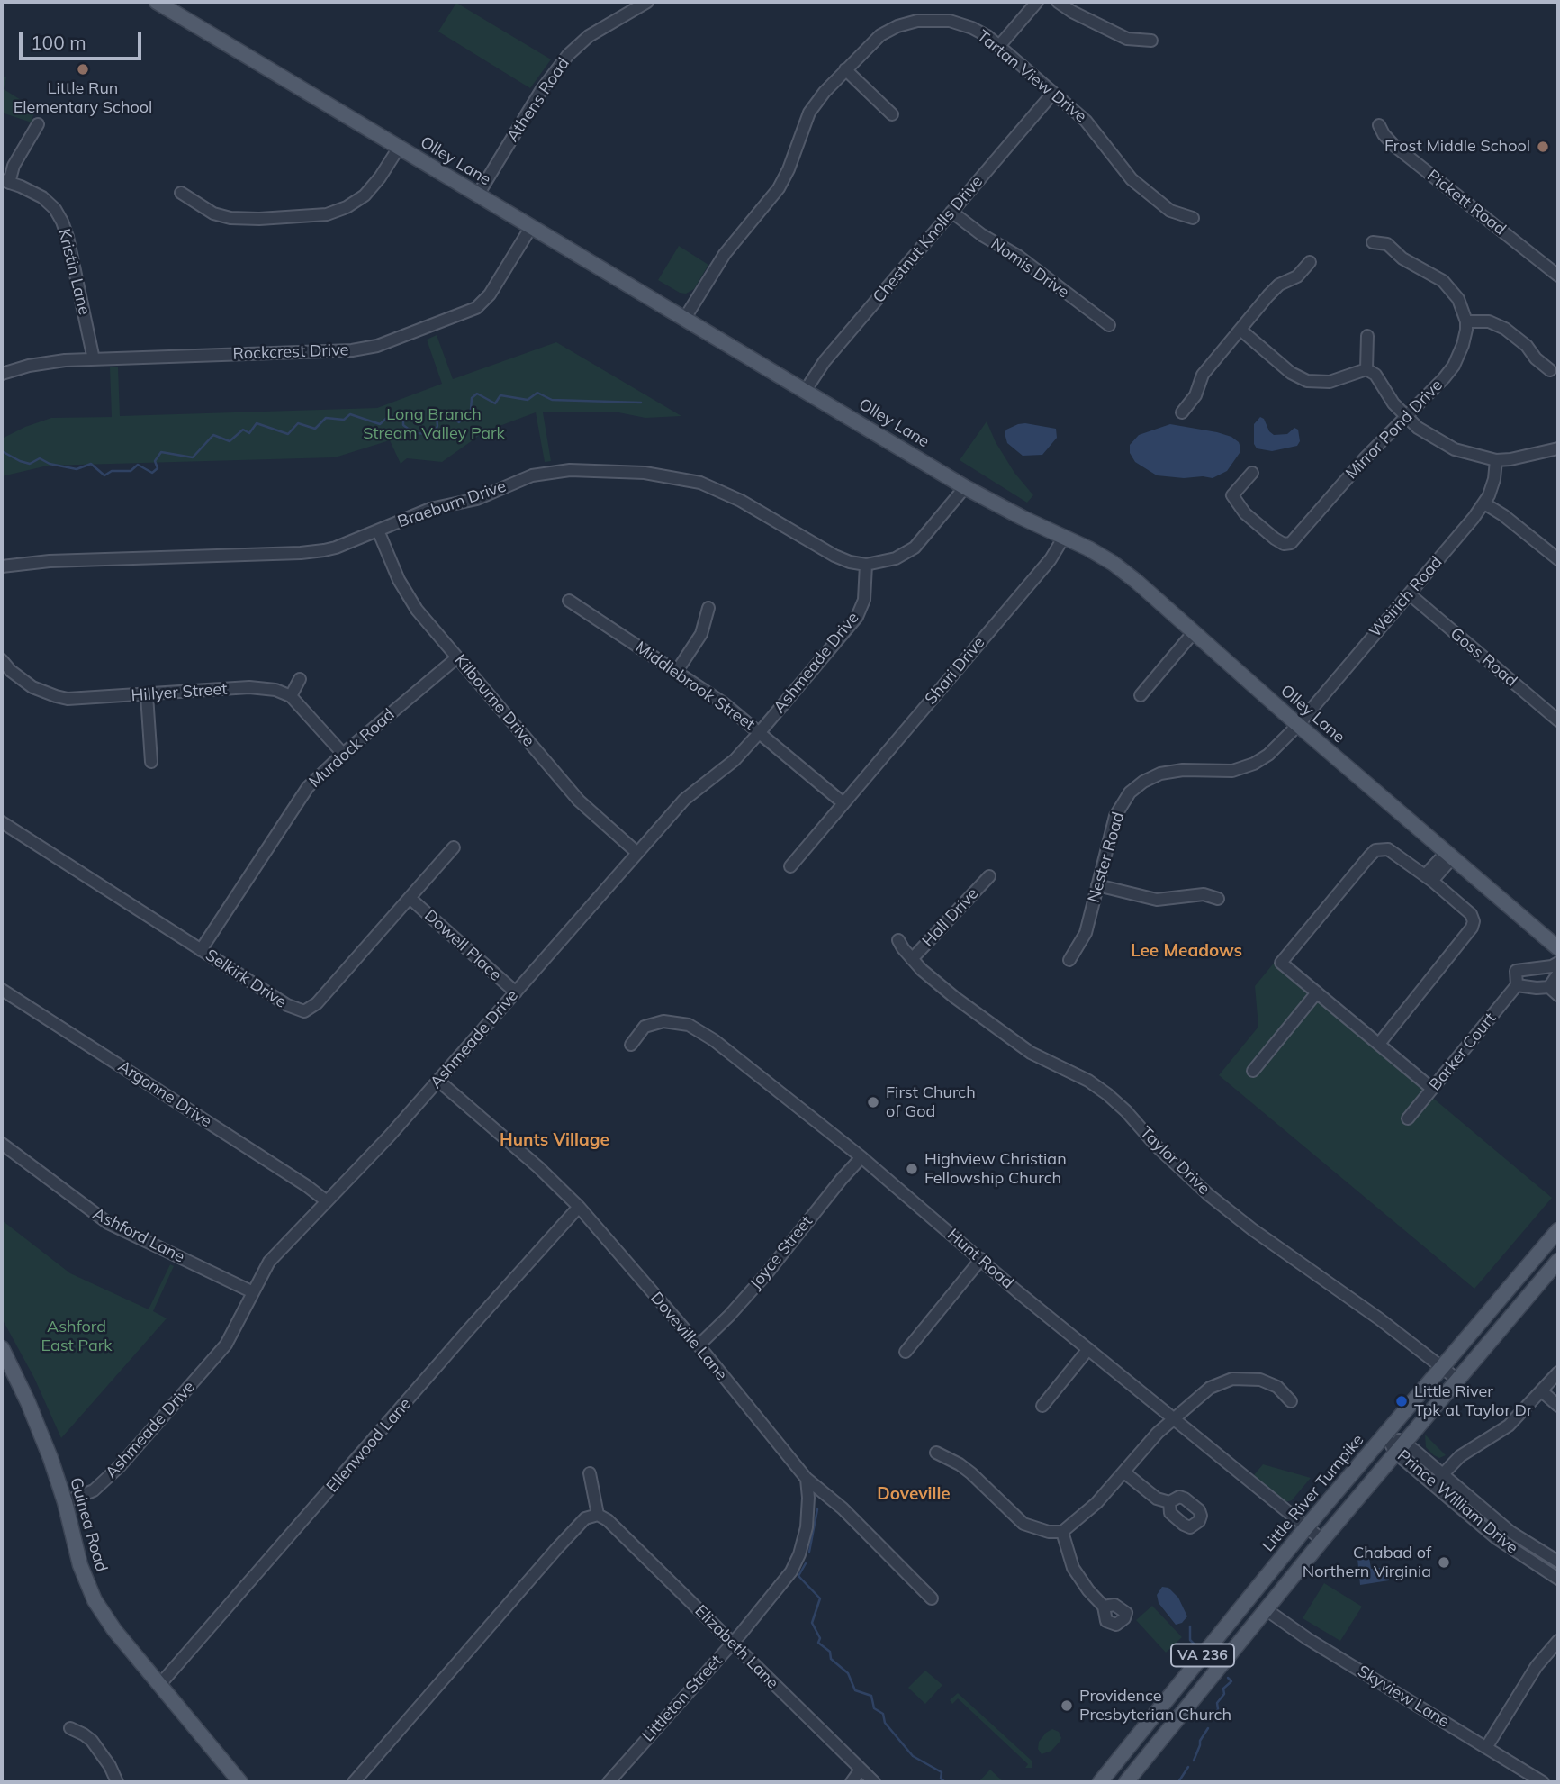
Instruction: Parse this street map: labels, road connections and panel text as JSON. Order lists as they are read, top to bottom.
{
  "streets": {
    "main road": [
      "Olley Lane",
      "Little River Turnpike",
      "Guinea Road",
      "VA 236"
    ],
    "street": [
      "Tartan View Drive",
      "Athens Road",
      "Pickett Road",
      "Chestnut Knolls Drive",
      "Nomis Drive",
      "Kristin Lane",
      "Rockcrest Drive",
      "Mirror Pond Drive",
      "Braeburn Drive",
      "Weirich Road",
      "Goss Road",
      "Ashmeade Drive",
      "Shari Drive",
      "Middlebrook Street",
      "Hillyer Street",
      "Kilbourne Drive",
      "Murdock Road",
      "Nester Road",
      "Hall Drive",
      "Dowell Place",
      "Selkirk Drive",
      "Barker Court",
      "Argonne Drive",
      "Taylor Drive",
      "Ashford Lane",
      "Joyce Street",
      "Hunt Road",
      "Doveville Lane",
      "Ellenwood Lane",
      "Prince William Drive",
      "Elizabeth Lane",
      "Skyview Lane",
      "Littleton Street"
    ]
  },
  "crossings": [
    ["Tartan View Drive", "Olley Lane"],
    ["Tartan View Drive", "Chestnut Knolls Drive"],
    ["Athens Road", "Olley Lane"],
    ["Olley Lane", "Chestnut Knolls Drive"],
    ["Olley Lane", "Rockcrest Drive"],
    ["Olley Lane", "Braeburn Drive"],
    ["Olley Lane", "Weirich Road"],
    ["Olley Lane", "Shari Drive"],
    ["Olley Lane", "Nester Road"],
    ["Chestnut Knolls Drive", "Nomis Drive"],
    ["Kristin Lane", "Rockcrest Drive"],
    ["Braeburn Drive", "Ashmeade Drive"],
    ["Braeburn Drive", "Kilbourne Drive"],
    ["Weirich Road", "Goss Road"],
    ["Weirich Road", "Nester Road"],
    ["Ashmeade Drive", "Middlebrook Street"],
    ["Ashmeade Drive", "Kilbourne Drive"],
    ["Ashmeade Drive", "Dowell Place"],
    ["Ashmeade Drive", "Argonne Drive"],
    ["Ashmeade Drive", "Ashford Lane"],
    ["Ashmeade Drive", "Doveville Lane"],
    ["Ashmeade Drive", "Guinea Road"],
    ["Shari Drive", "Middlebrook Street"],
    ["Kilbourne Drive", "Murdock Road"],
    ["Murdock Road", "Selkirk Drive"],
    ["Hall Drive", "Taylor Drive"],
    ["Dowell Place", "Selkirk Drive"],
    ["Taylor Drive", "Little River Turnpike"],
    ["Taylor Drive", "VA 236"],
    ["Joyce Street", "Hunt Road"],
    ["Joyce Street", "Doveville Lane"],
    ["Hunt Road", "Little River Turnpike"],
    ["Hunt Road", "VA 236"],
    ["Doveville Lane", "Ellenwood Lane"],
    ["Doveville Lane", "Littleton Street"],
    ["Ellenwood Lane", "Guinea Road"],
    ["Little River Turnpike", "Prince William Drive"],
    ["Prince William Drive", "VA 236"],
    ["Elizabeth Lane", "Littleton Street"],
    ["VA 236", "Skyview Lane"]
  ],
  "districts": ["Lee Meadows", "Hunts Village", "Doveville"],
  "parks": ["Long Branch Stream Valley Park", "Ashford East Park"],
  "places": [
    "Little Run Elementary School",
    "Frost Middle School",
    "First Church of God",
    "Highview Christian Fellowship Church",
    "Little River Tpk at Taylor Dr",
    "Chabad of Northern Virginia",
    "Providence Presbyterian Church"
  ],
  "scale_bar": "100 m"
}
